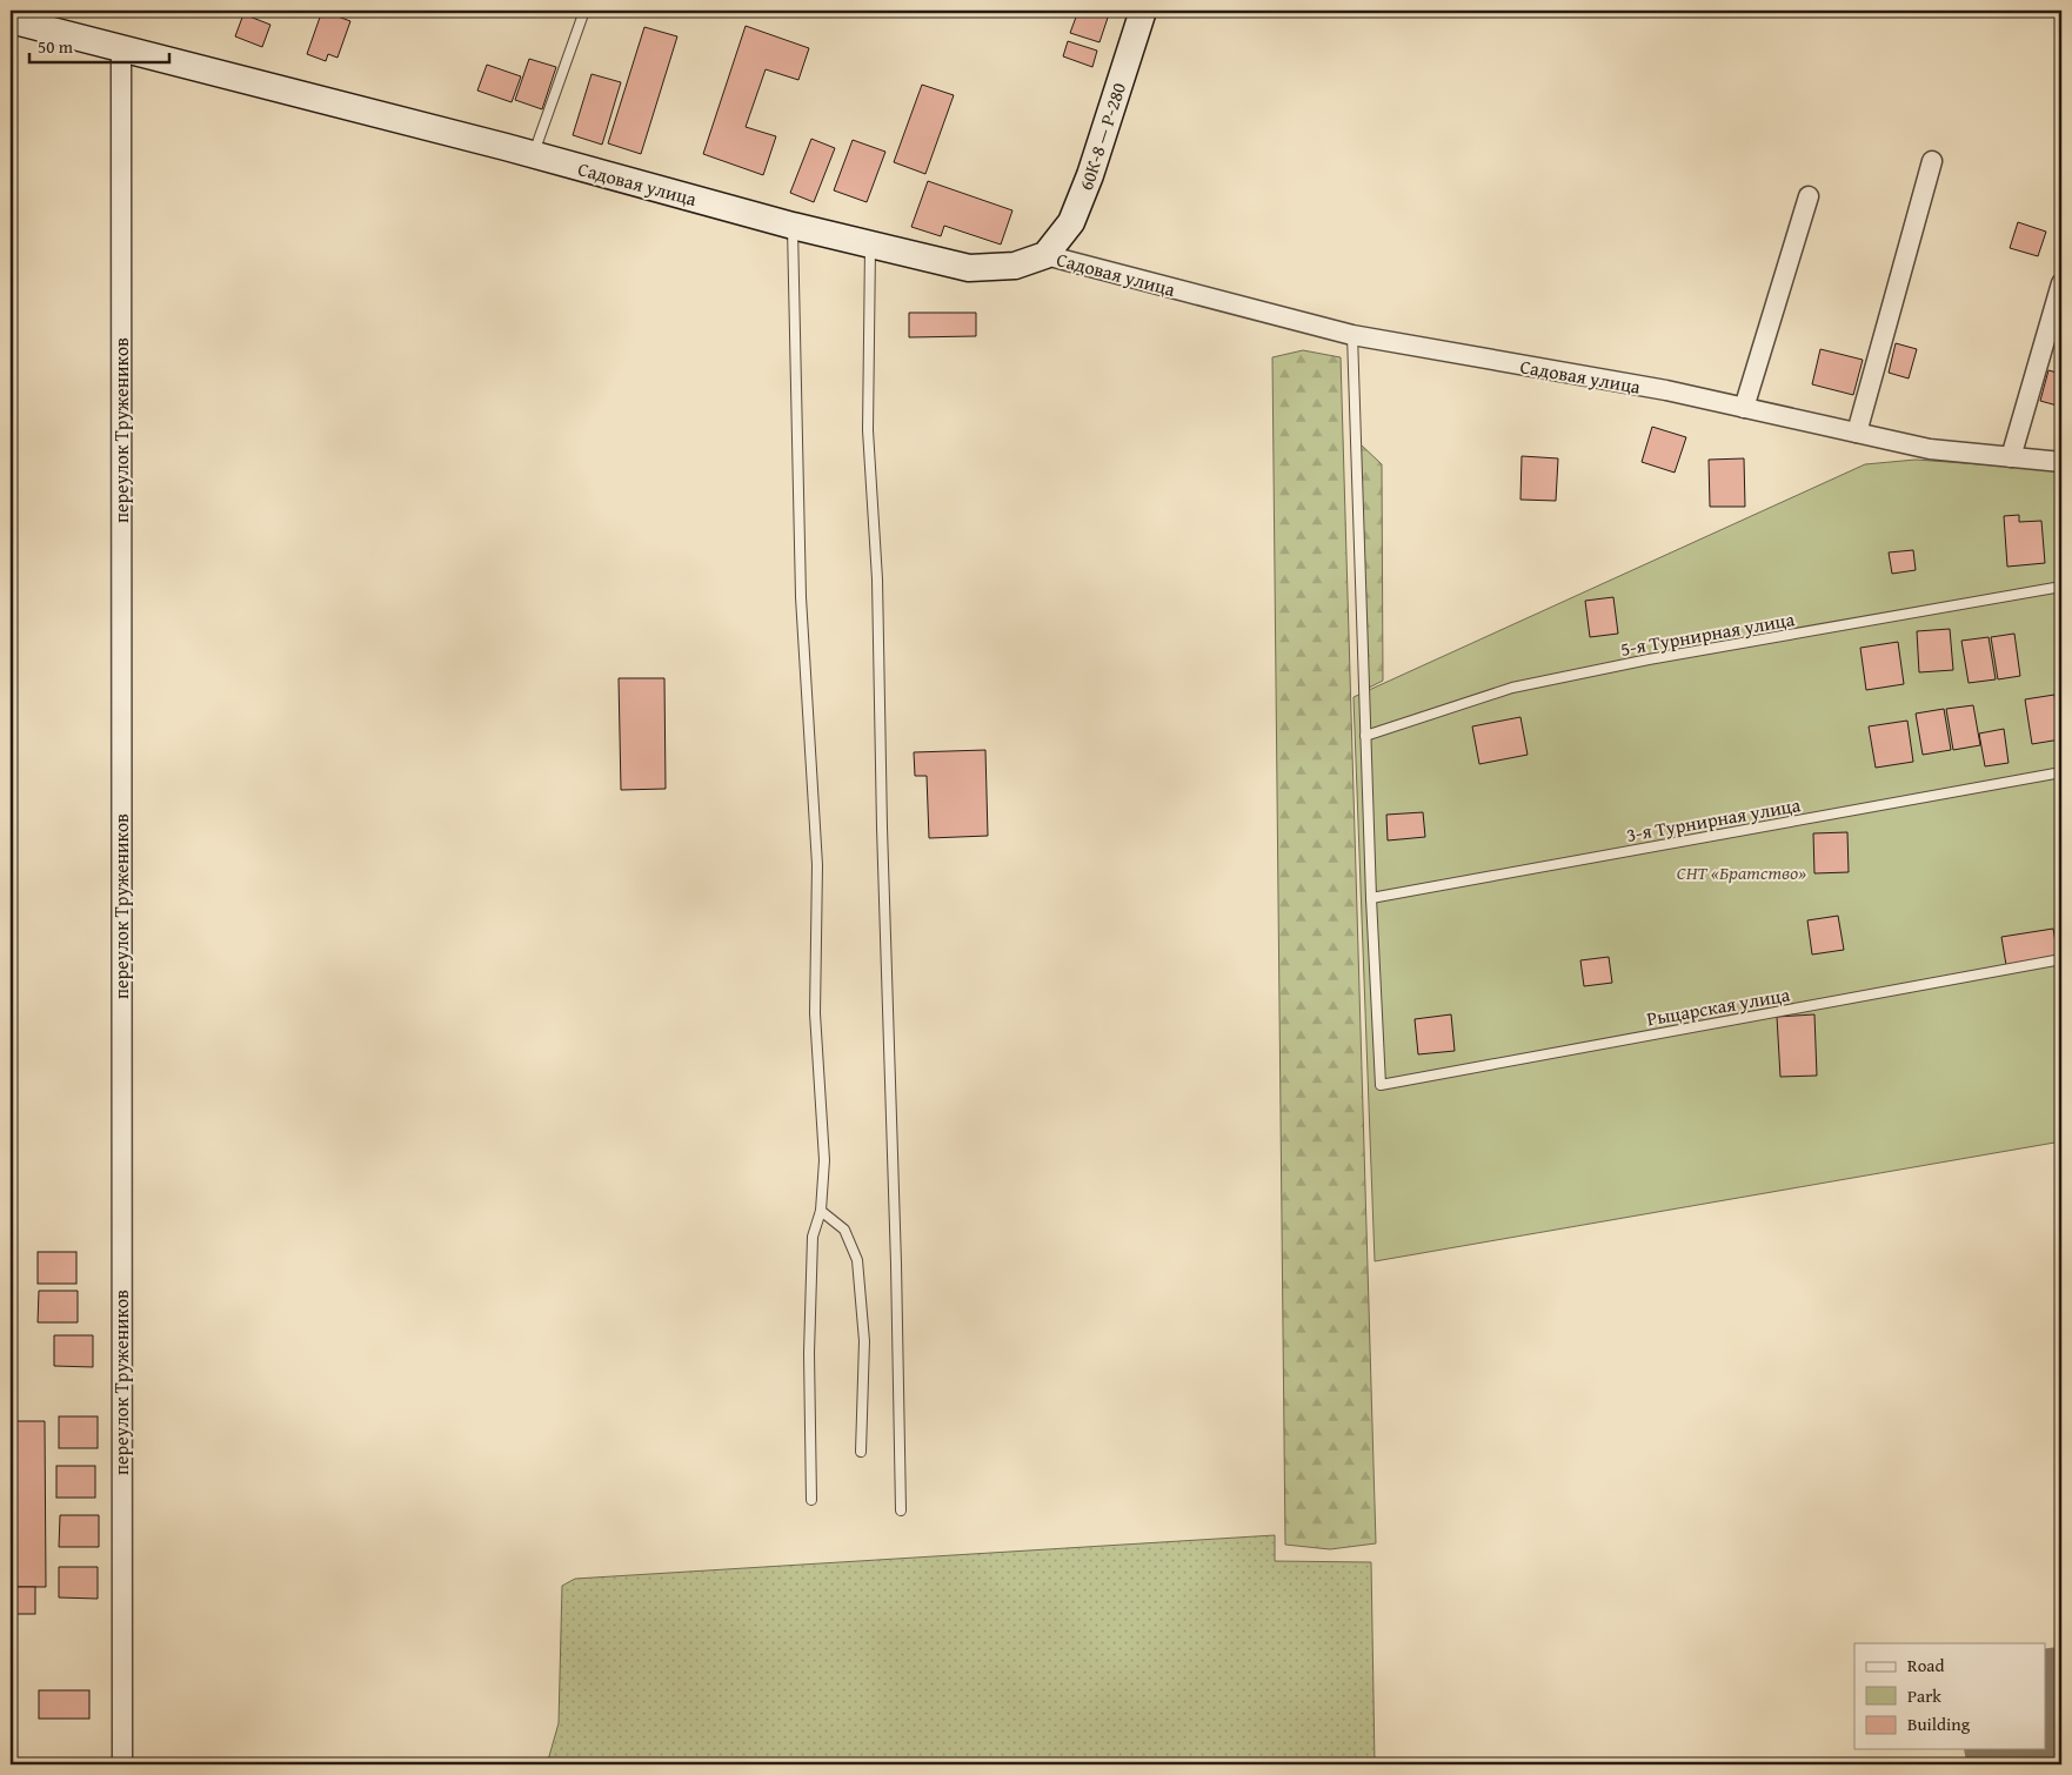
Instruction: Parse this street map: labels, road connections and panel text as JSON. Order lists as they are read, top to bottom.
{
  "streets": {
    "street": ["60К-8 — Р-280", "Садовая улица", "переулок Тружеников"],
    "lane": ["5-я Турнирная улица", "3-я Турнирная улица", "Рыцарская улица"]
  },
  "crossings": [
    ["60К-8 — Р-280", "Садовая улица"],
    ["Садовая улица", "переулок Тружеников"],
    ["3-я Турнирная улица", "Рыцарская улица"]
  ],
  "parks": ["СНТ «Братство»"],
  "legend": ["Road", "Park", "Building"],
  "scale_bar": "50 m"
}
